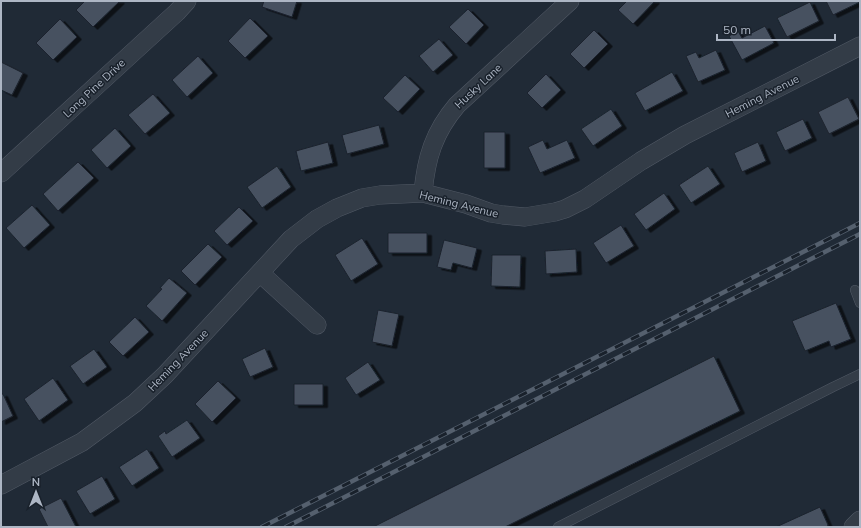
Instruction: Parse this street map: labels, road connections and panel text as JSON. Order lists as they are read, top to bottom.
{
  "streets": {
    "street": ["Husky Lane", "Long Pine Drive", "Heming Avenue"]
  },
  "crossings": [
    ["Husky Lane", "Heming Avenue"]
  ],
  "scale_bar": "50 m",
  "north": "top"
}
